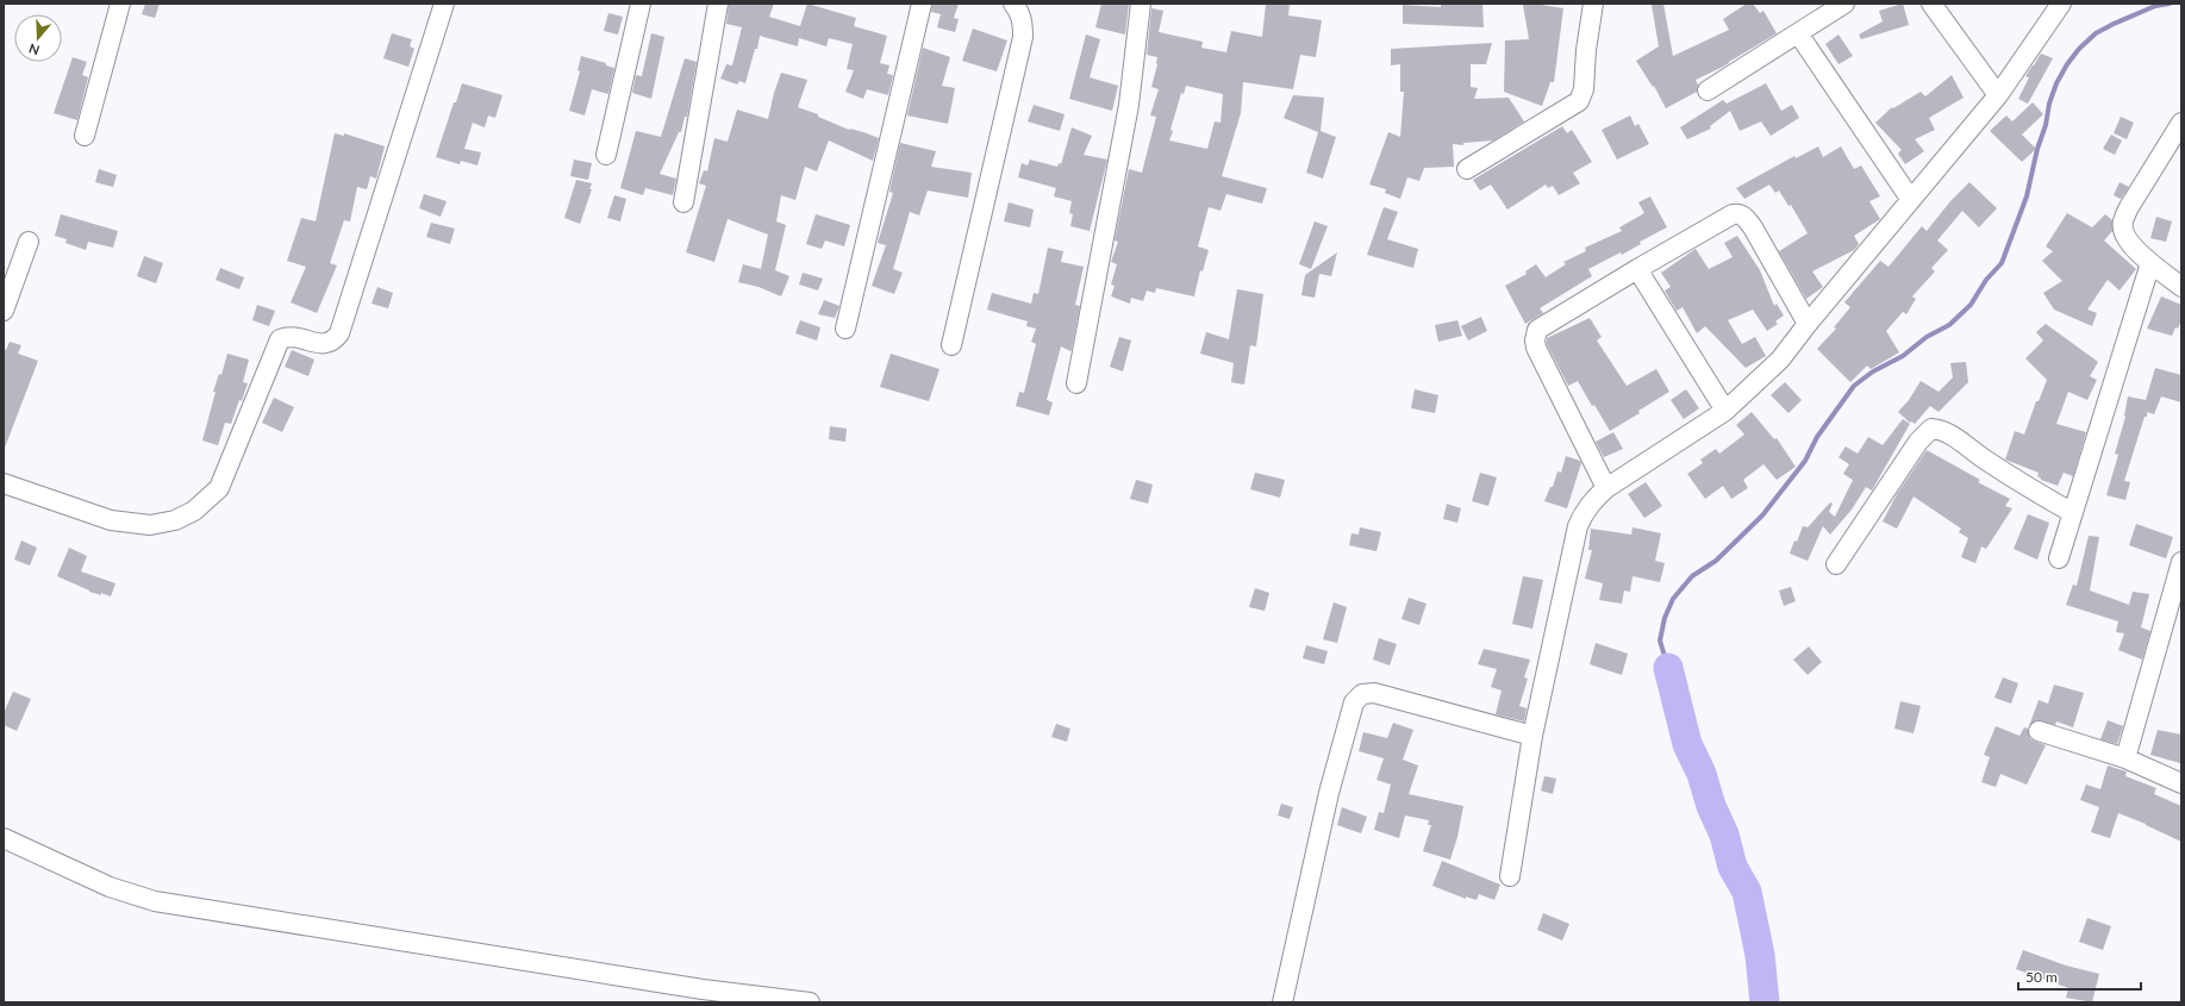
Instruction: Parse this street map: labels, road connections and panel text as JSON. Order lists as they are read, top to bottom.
{
  "scale_bar": "50 m",
  "north": "bottom"
}
